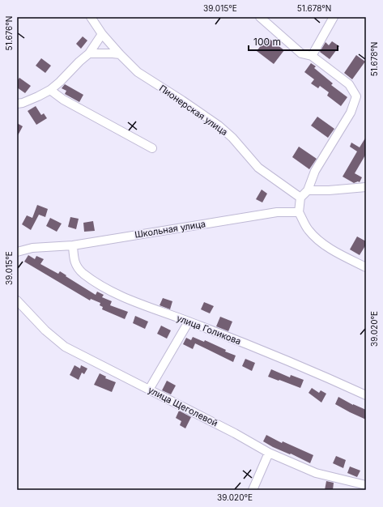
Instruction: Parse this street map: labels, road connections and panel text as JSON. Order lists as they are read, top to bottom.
{
  "streets": {
    "street": [
      "Пионерская улица",
      "Школьная улица",
      "улица Голикова",
      "улица Щеголевой"
    ]
  },
  "crossings": [
    ["Школьная улица", "улица Голикова"]
  ],
  "scale_bar": "100 m",
  "coordinates": [
    "39.015°E",
    "51.678°N",
    "51.676°N",
    "39.020°E"
  ]
}
